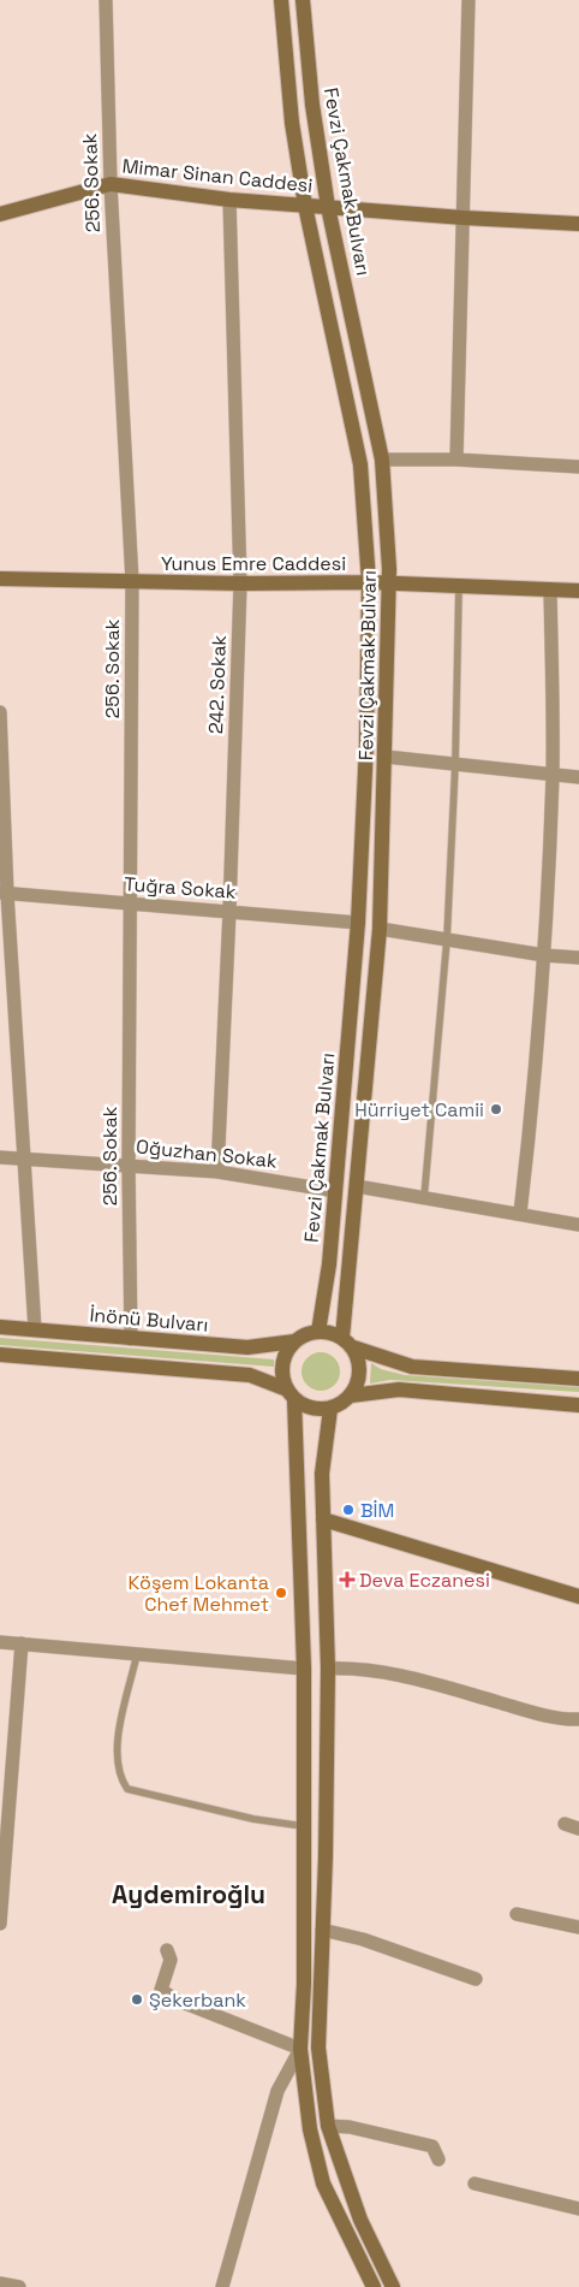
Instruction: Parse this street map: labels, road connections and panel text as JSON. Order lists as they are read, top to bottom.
{
  "streets": {
    "street": [
      "Mimar Sinan Caddesi",
      "Fevzi Çakmak Bulvarı",
      "256. Sokak",
      "Yunus Emre Caddesi",
      "242. Sokak",
      "Tuğra Sokak",
      "Oğuzhan Sokak",
      "İnönü Bulvarı"
    ]
  },
  "crossings": [
    ["Mimar Sinan Caddesi", "Fevzi Çakmak Bulvarı"],
    ["Mimar Sinan Caddesi", "256. Sokak"],
    ["Mimar Sinan Caddesi", "242. Sokak"],
    ["Fevzi Çakmak Bulvarı", "Yunus Emre Caddesi"],
    ["Fevzi Çakmak Bulvarı", "Tuğra Sokak"],
    ["Fevzi Çakmak Bulvarı", "Oğuzhan Sokak"],
    ["Fevzi Çakmak Bulvarı", "İnönü Bulvarı"],
    ["256. Sokak", "Yunus Emre Caddesi"],
    ["256. Sokak", "Tuğra Sokak"],
    ["256. Sokak", "Oğuzhan Sokak"],
    ["256. Sokak", "İnönü Bulvarı"],
    ["Yunus Emre Caddesi", "242. Sokak"],
    ["242. Sokak", "Tuğra Sokak"],
    ["242. Sokak", "Oğuzhan Sokak"]
  ],
  "districts": ["Aydemiroğlu"],
  "places": {
    "other": [
      "Hürriyet Camii",
      "BİM",
      "Köşem Lokanta Chef Mehmet",
      "Şekerbank"
    ],
    "health": ["Deva Eczanesi"]
  }
}
